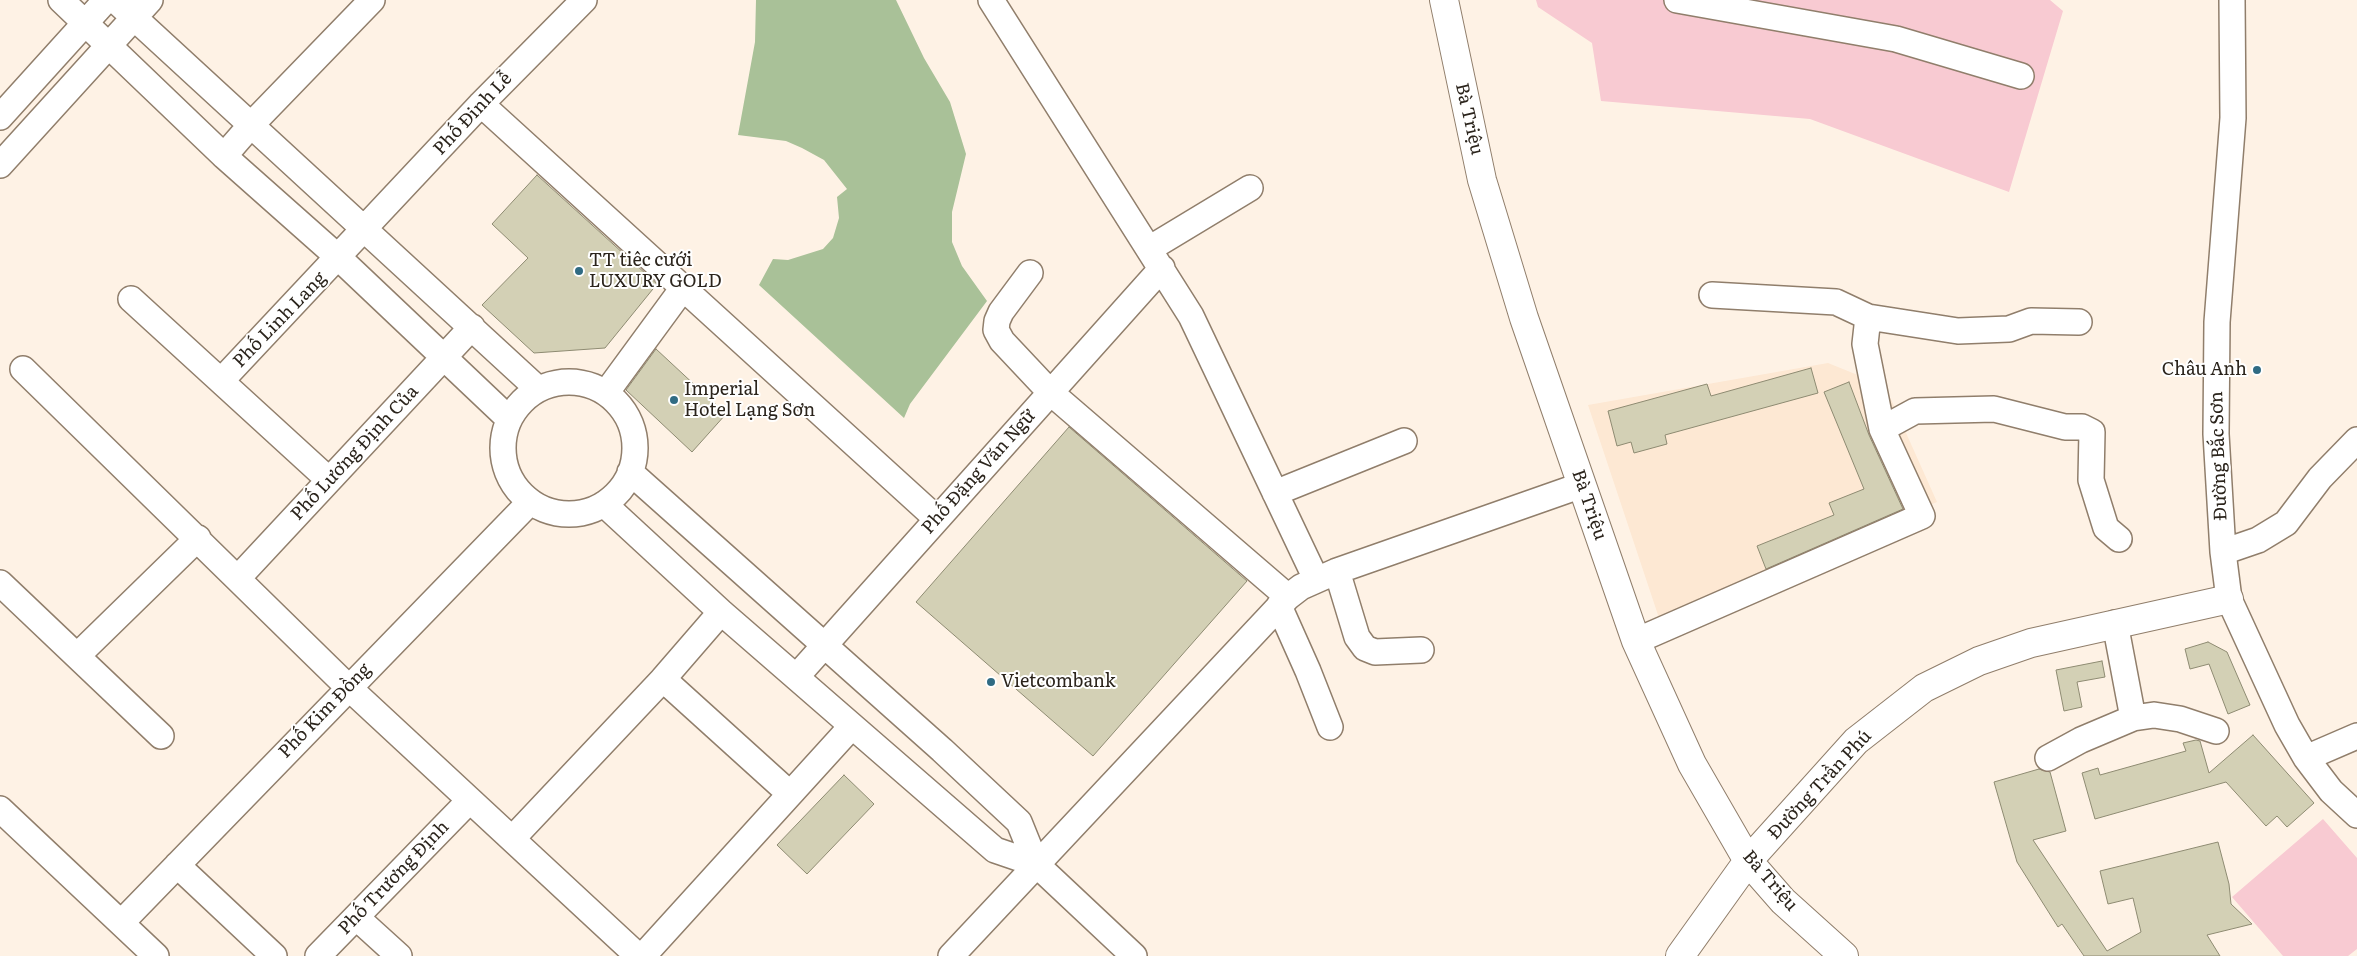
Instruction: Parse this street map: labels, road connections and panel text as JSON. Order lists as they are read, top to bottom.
{
  "streets": {
    "main road": ["Bà Triệu", "Đường Trần Phú"],
    "street": [
      "Phố Đinh Lễ",
      "Phố Linh Lang",
      "Phố Lương Định Của",
      "Đường Bắc Sơn",
      "Phố Đặng Văn Ngữ",
      "Phố Kim Đồng",
      "Phố Trương Định"
    ]
  },
  "crossings": [
    ["Phố Đinh Lễ", "Phố Linh Lang"],
    ["Bà Triệu", "Đường Trần Phú"],
    ["Phố Linh Lang", "Phố Lương Định Của"],
    ["Đường Bắc Sơn", "Đường Trần Phú"]
  ],
  "places": [
    "TT tiêc cưới LUXURY GOLD",
    "Châu Anh",
    "Imperial Hotel Lạng Sơn",
    "Vietcombank"
  ]
}
